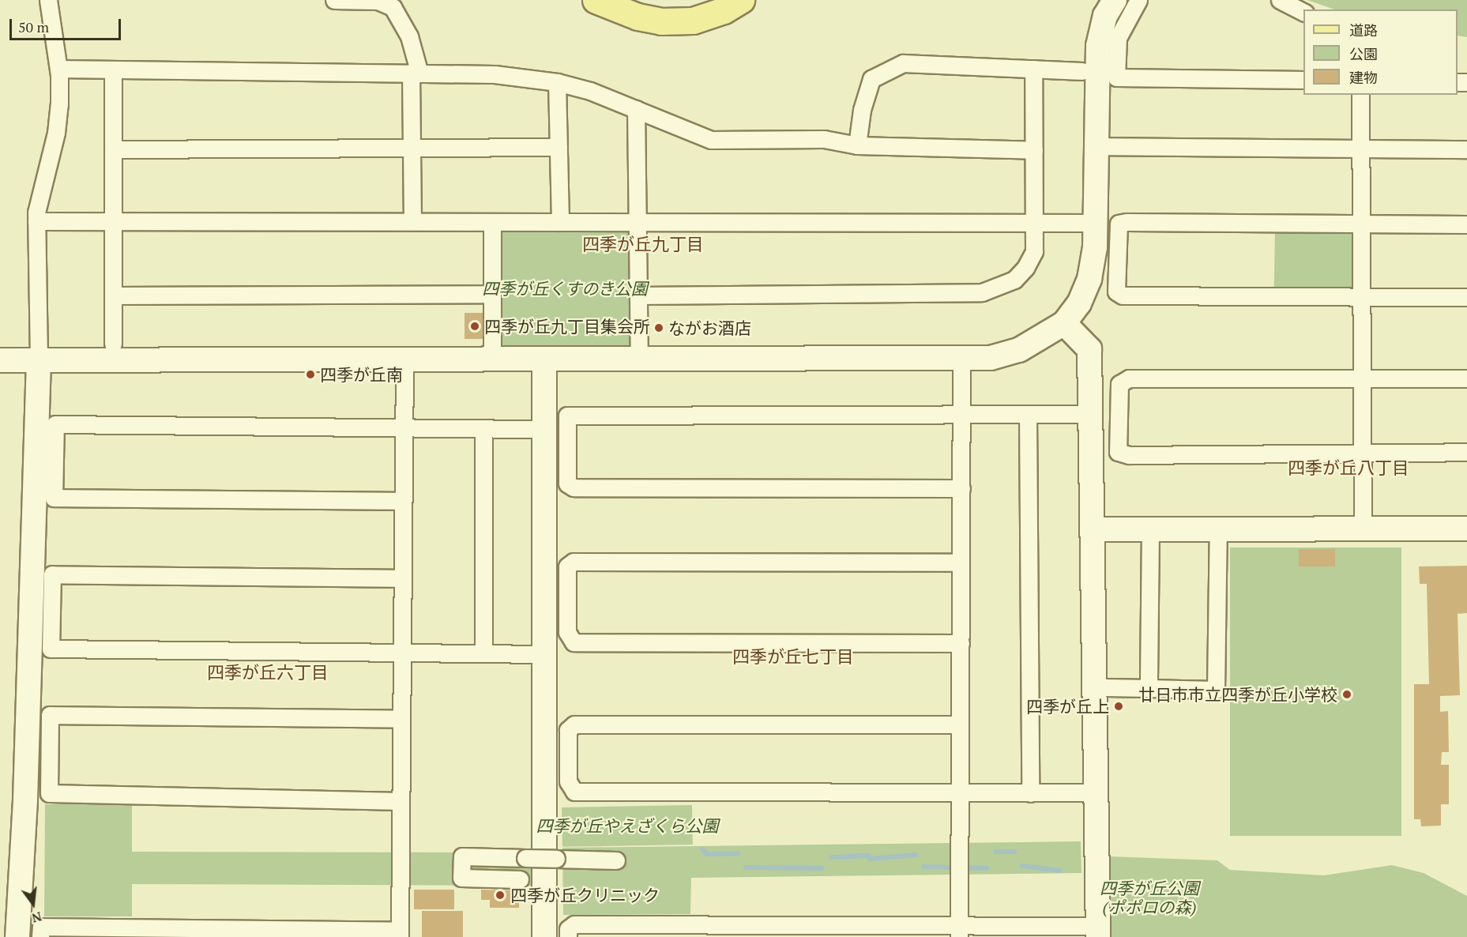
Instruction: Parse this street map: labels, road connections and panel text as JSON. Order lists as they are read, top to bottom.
{
  "districts": [
    "四季が丘九丁目",
    "四季が丘八丁目",
    "四季が丘七丁目",
    "四季が丘六丁目"
  ],
  "parks": ["四季が丘くすのき公園", "四季が丘やえざくら公園", "四季が丘公園 (ポポロの森)"],
  "places": [
    "四季が丘九丁目集会所",
    "ながお酒店",
    "四季が丘南",
    "廿日市市立四季が丘小学校",
    "四季が丘上",
    "四季が丘クリニック"
  ],
  "legend": ["道路", "公園", "建物"],
  "scale_bar": "50 m",
  "north": "bottom"
}
